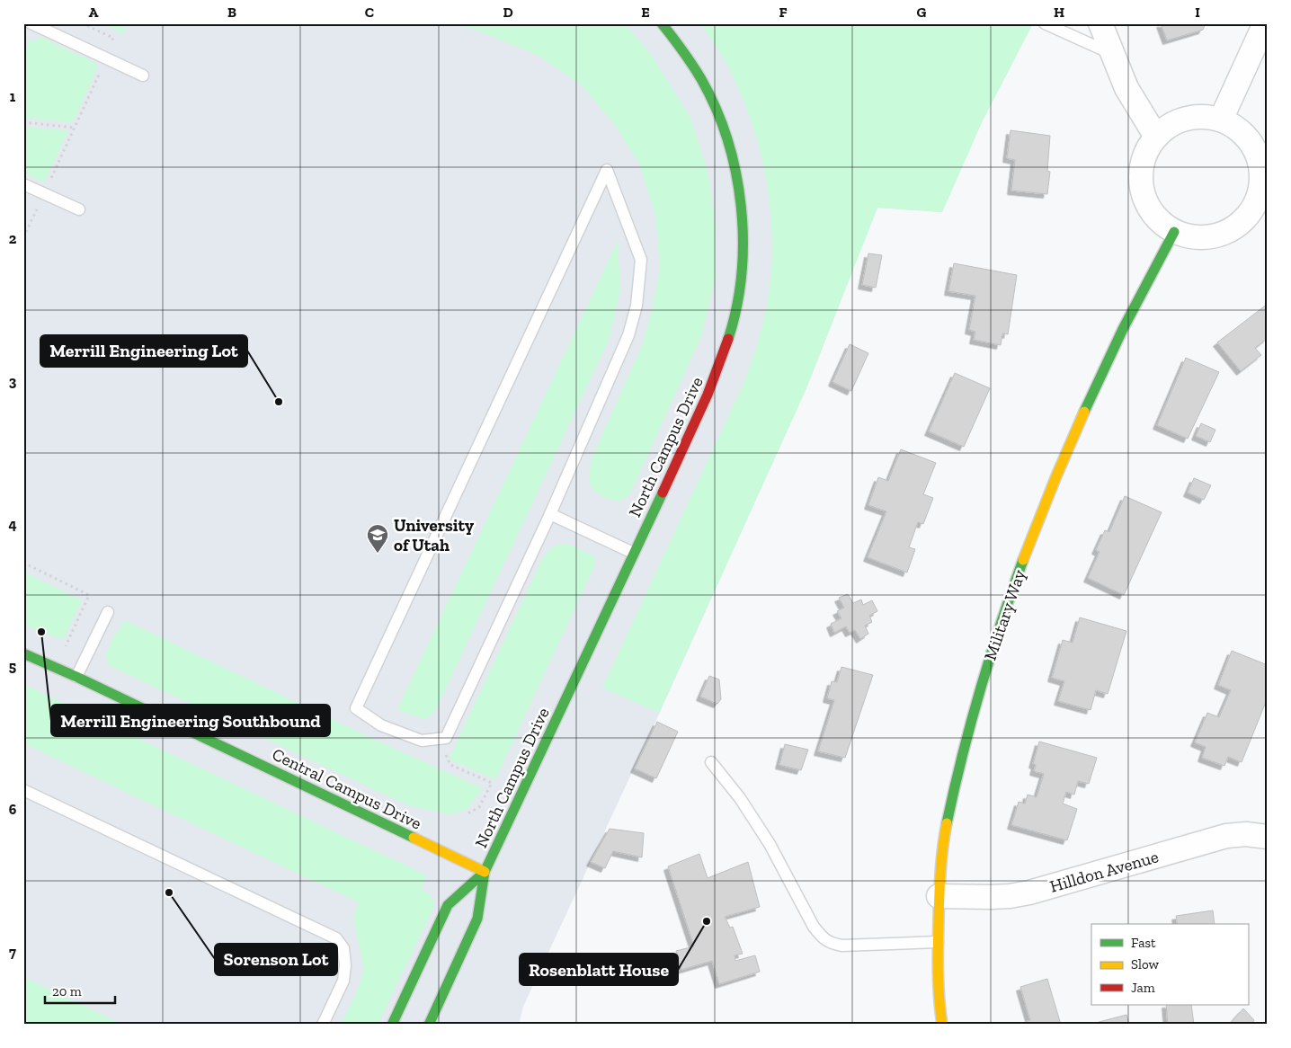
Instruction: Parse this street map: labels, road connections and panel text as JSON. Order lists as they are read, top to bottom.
{
  "streets": {
    "street": [
      "North Campus Drive",
      "Military Way",
      "Central Campus Drive",
      "Hilldon Avenue"
    ]
  },
  "crossings": [
    ["North Campus Drive", "Central Campus Drive"],
    ["Military Way", "Hilldon Avenue"]
  ],
  "places": {
    "other": [
      "Merrill Engineering Lot",
      "Merrill Engineering Southbound",
      "Sorenson Lot",
      "Rosenblatt House"
    ],
    "school or university": ["University of Utah"]
  },
  "legend": ["Fast", "Slow", "Jam"],
  "scale_bar": "20 m",
  "grid": {
    "columns": [
      "A",
      "B",
      "C",
      "D",
      "E",
      "F",
      "G",
      "H",
      "I"
    ],
    "rows": [
      "1",
      "2",
      "3",
      "4",
      "5",
      "6",
      "7"
    ]
  }
}
